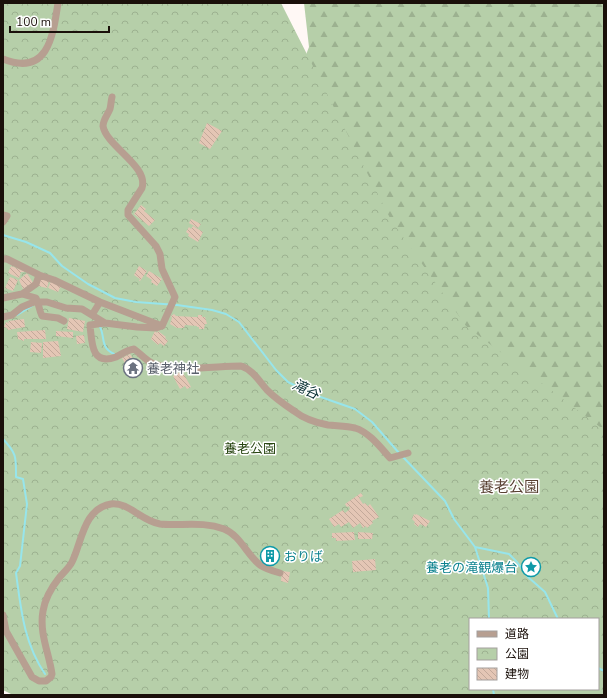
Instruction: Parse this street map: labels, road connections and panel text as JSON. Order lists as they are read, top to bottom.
{
  "districts": ["養老公園"],
  "water": ["滝谷"],
  "parks": ["養老公園"],
  "places": {
    "temple": ["養老神社"],
    "building": ["おりば"],
    "place": ["養老の滝観爆台"]
  },
  "legend": ["道路", "公園", "建物"],
  "scale_bar": "100 m"
}
